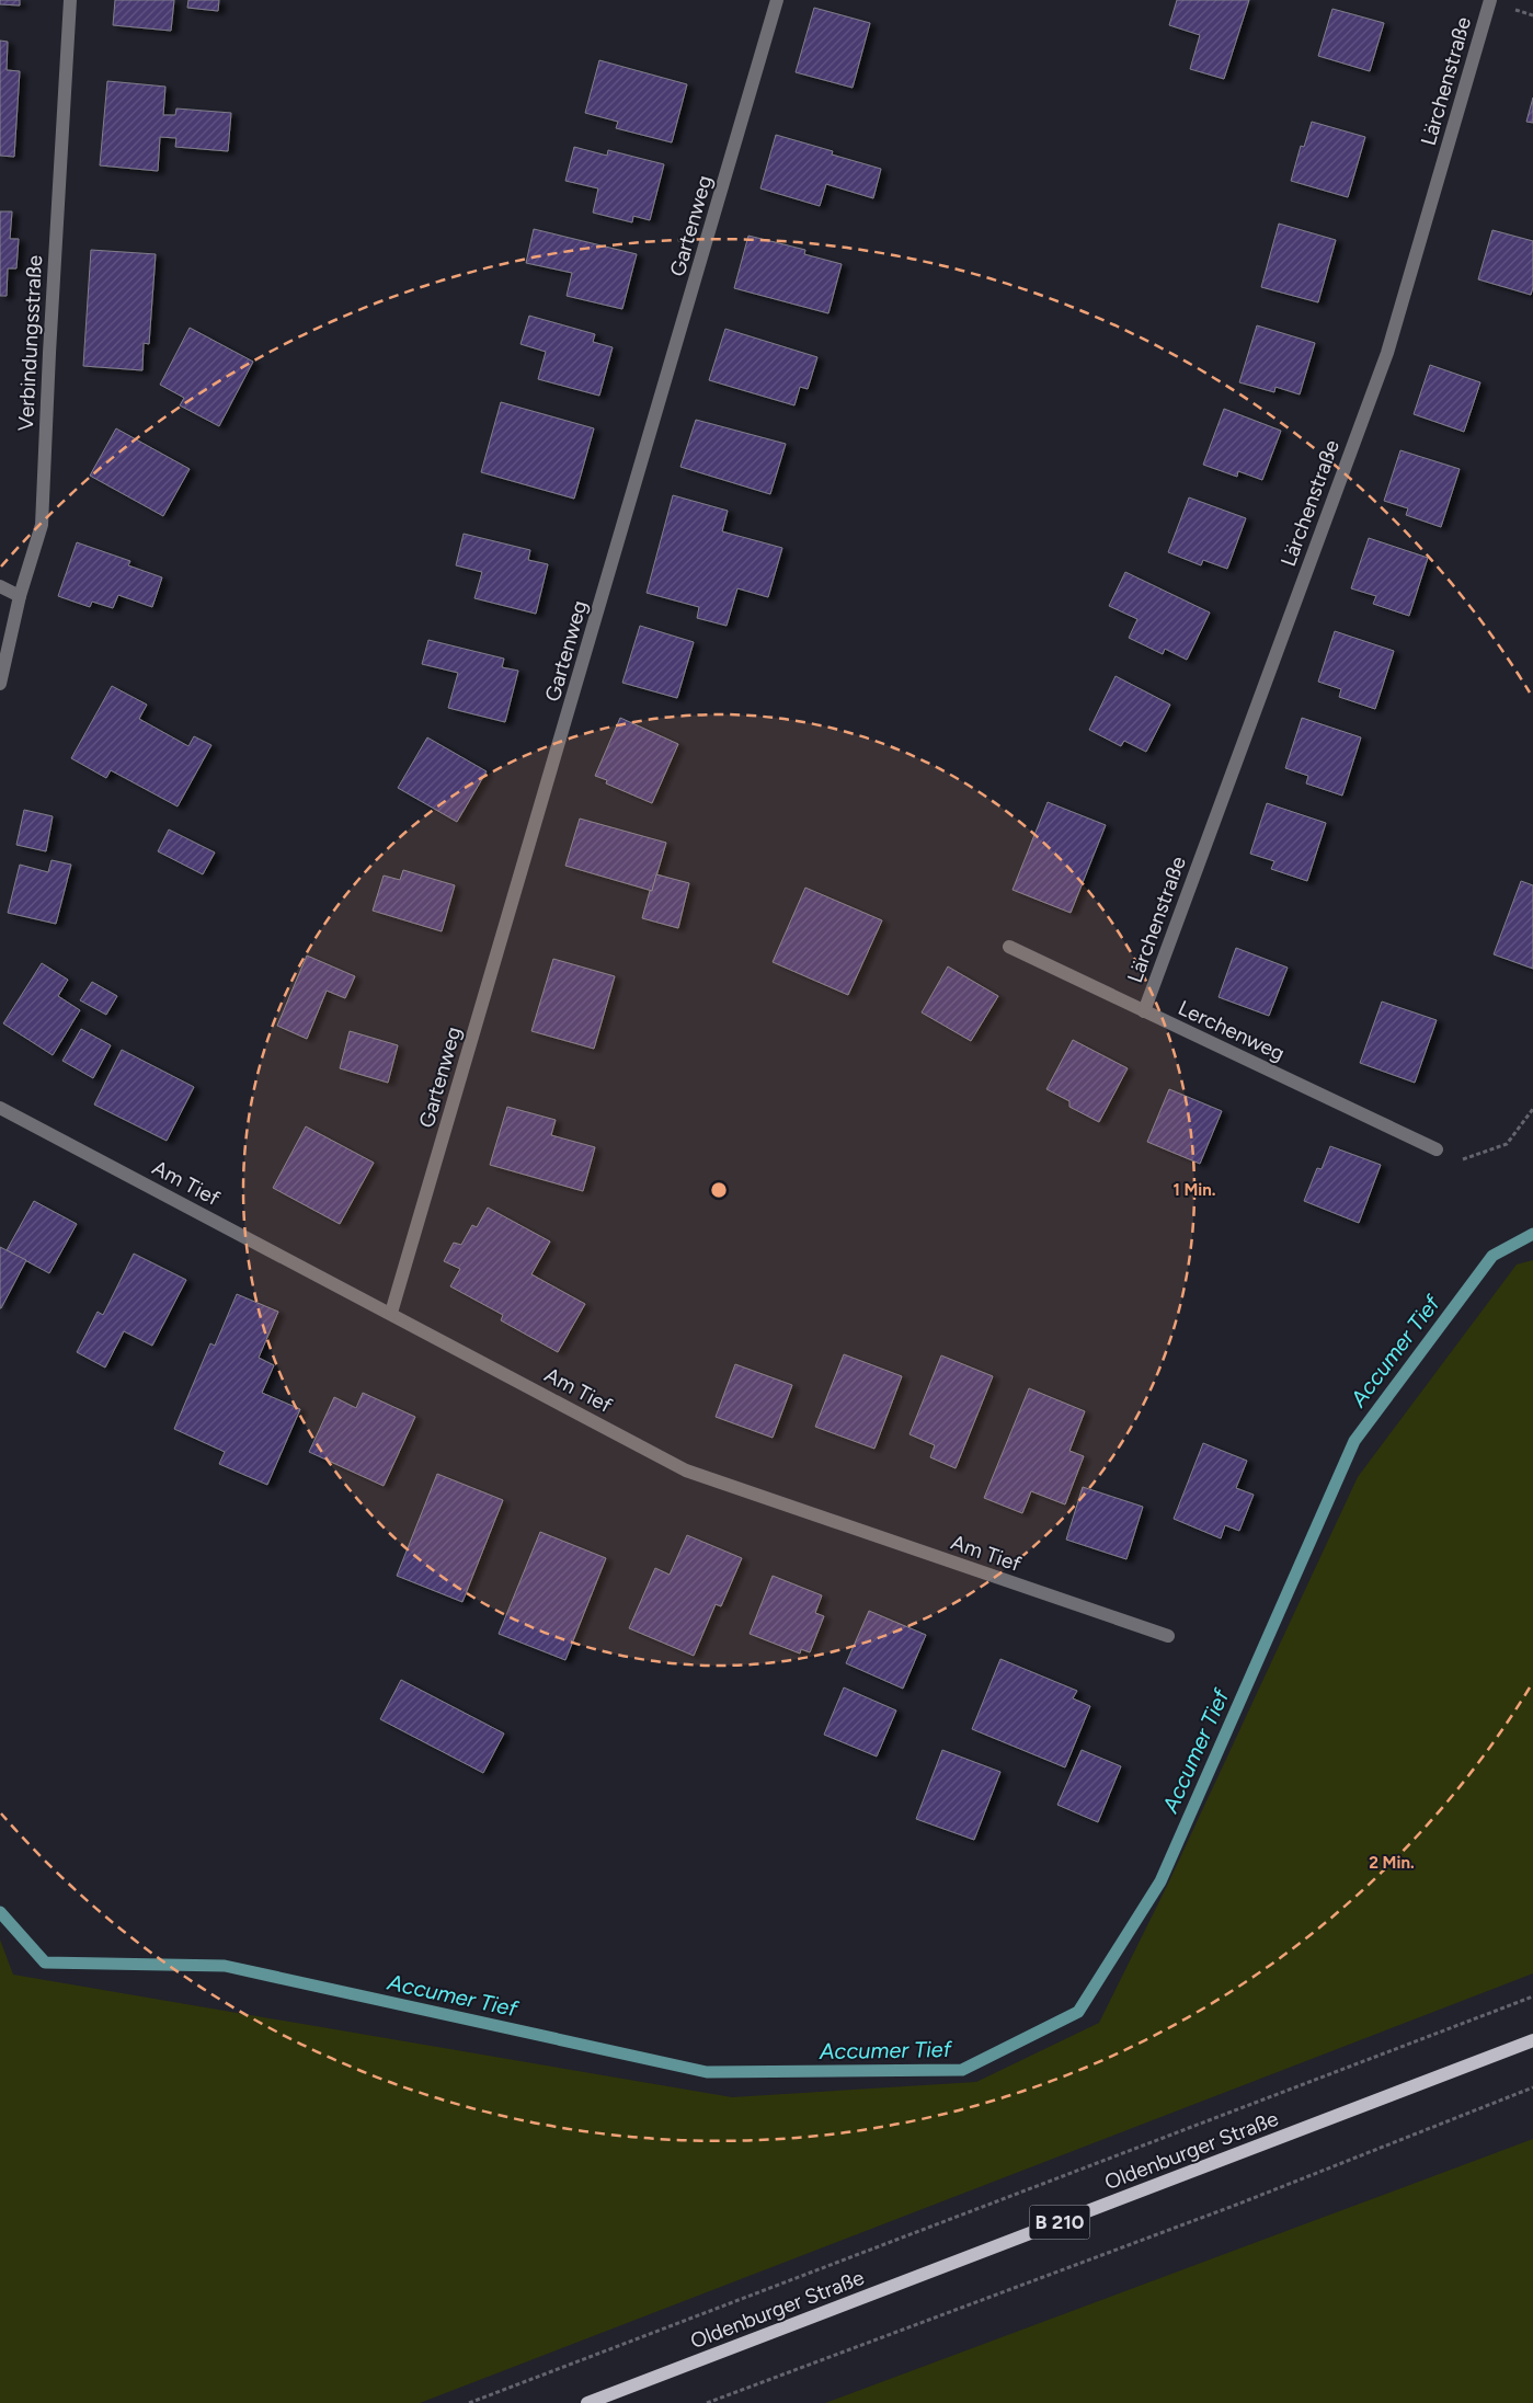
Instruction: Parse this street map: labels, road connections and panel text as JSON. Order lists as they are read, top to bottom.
{
  "streets": {
    "main road": ["Oldenburger Straße", "B 210"],
    "street": [
      "Lärchenstraße",
      "Gartenweg",
      "Verbindungsstraße",
      "Lerchenweg",
      "Am Tief"
    ]
  },
  "crossings": [
    ["Lärchenstraße", "Lerchenweg"],
    ["Gartenweg", "Am Tief"]
  ],
  "water": ["Accumer Tief"],
  "rings": ["1 Min.", "2 Min."]
}
